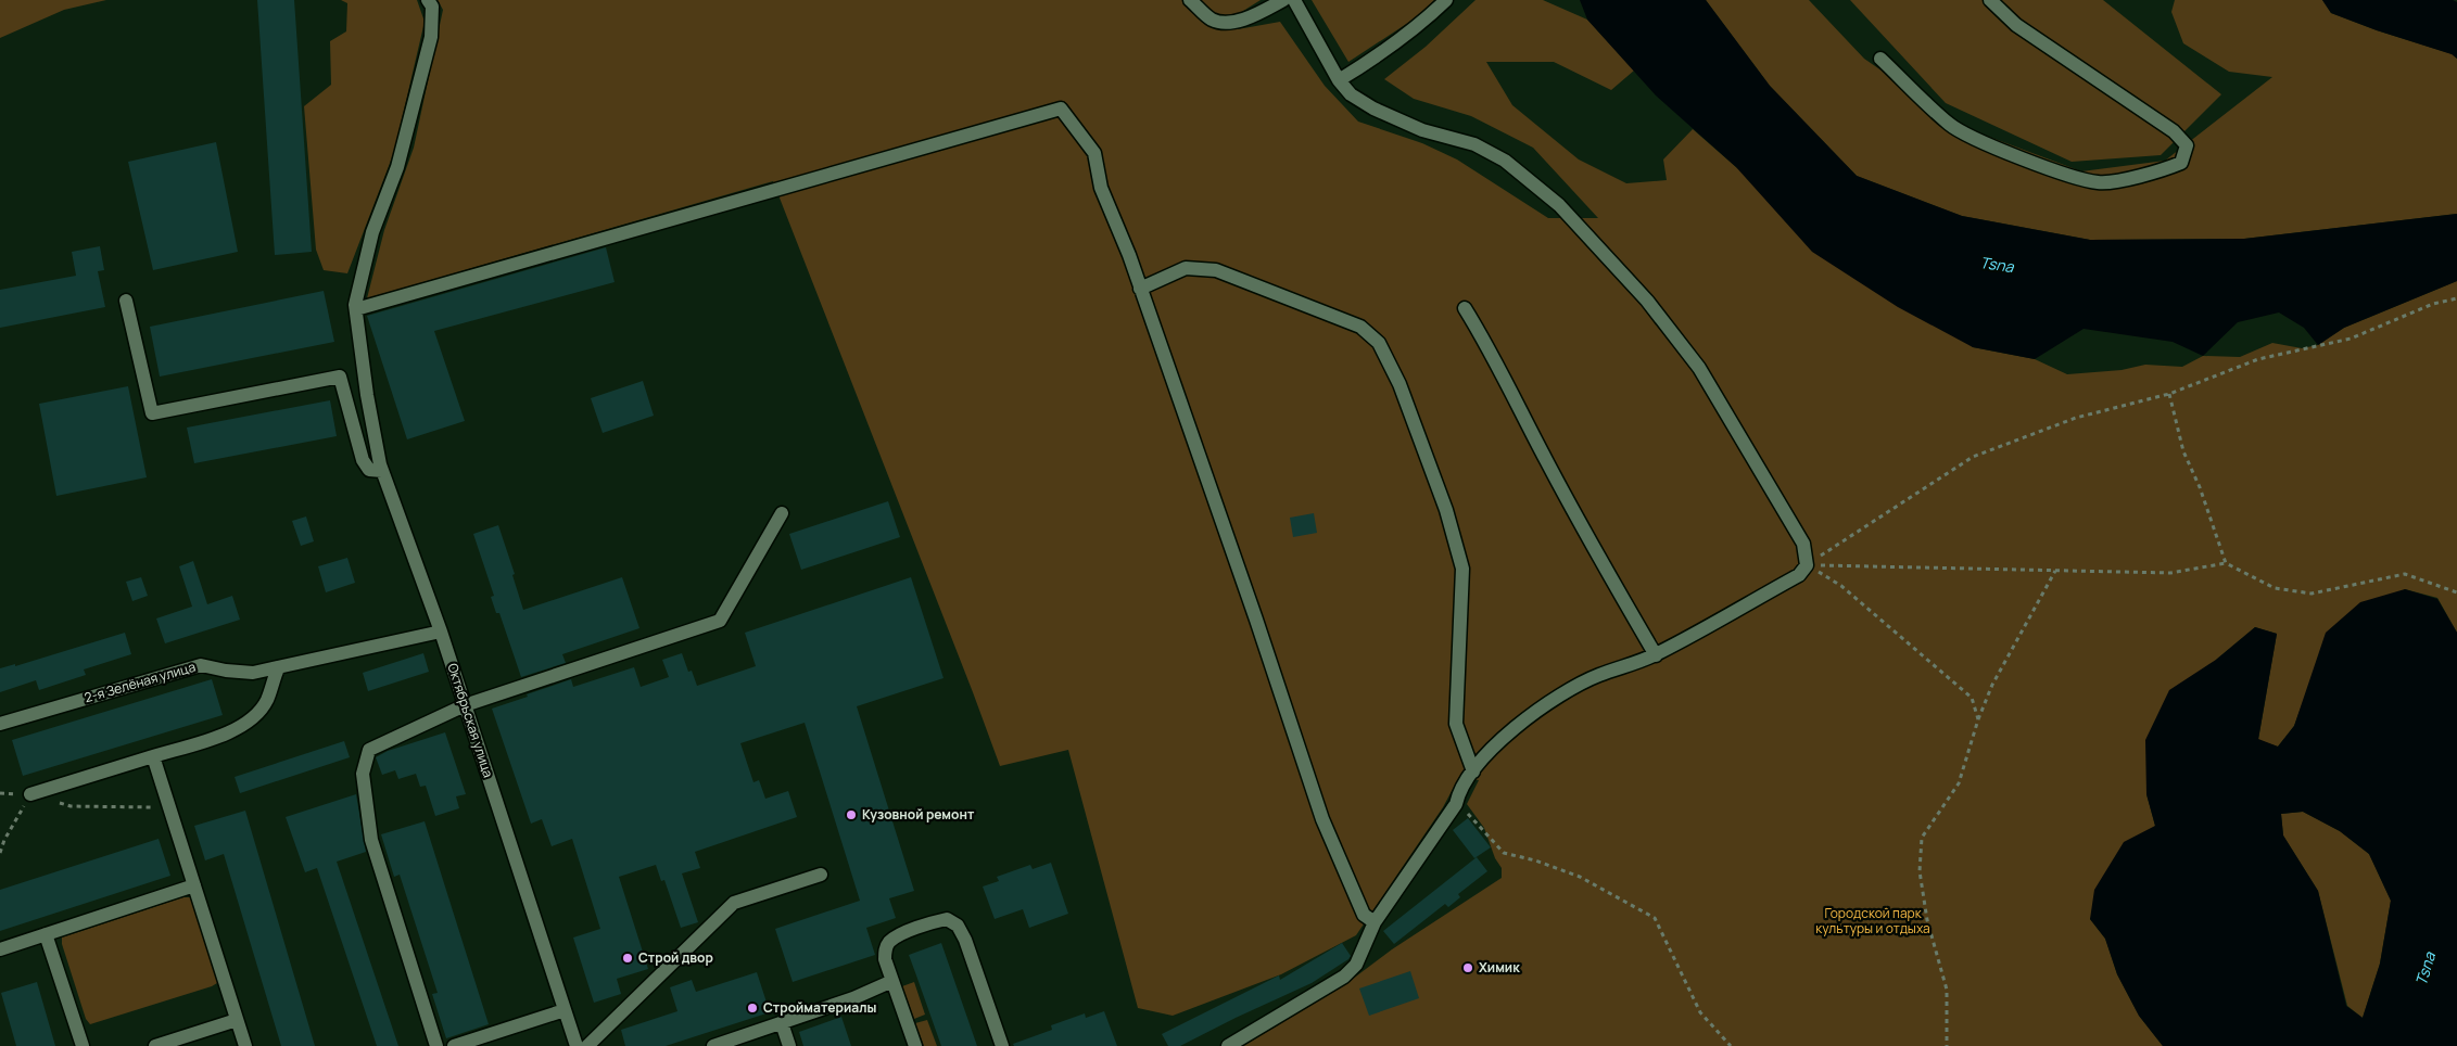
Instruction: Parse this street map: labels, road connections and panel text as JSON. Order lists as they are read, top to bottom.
{
  "streets": {
    "street": ["2-я Зелёная улица", "Октябрьская улица"]
  },
  "crossings": [
    ["2-я Зелёная улица", "Октябрьская улица"]
  ],
  "water": ["Tsna"],
  "parks": ["Городской парк культуры и отдыха"],
  "places": [
    "Кузовной ремонт",
    "Строй двор",
    "Химик",
    "Стройматериалы"
  ]
}
